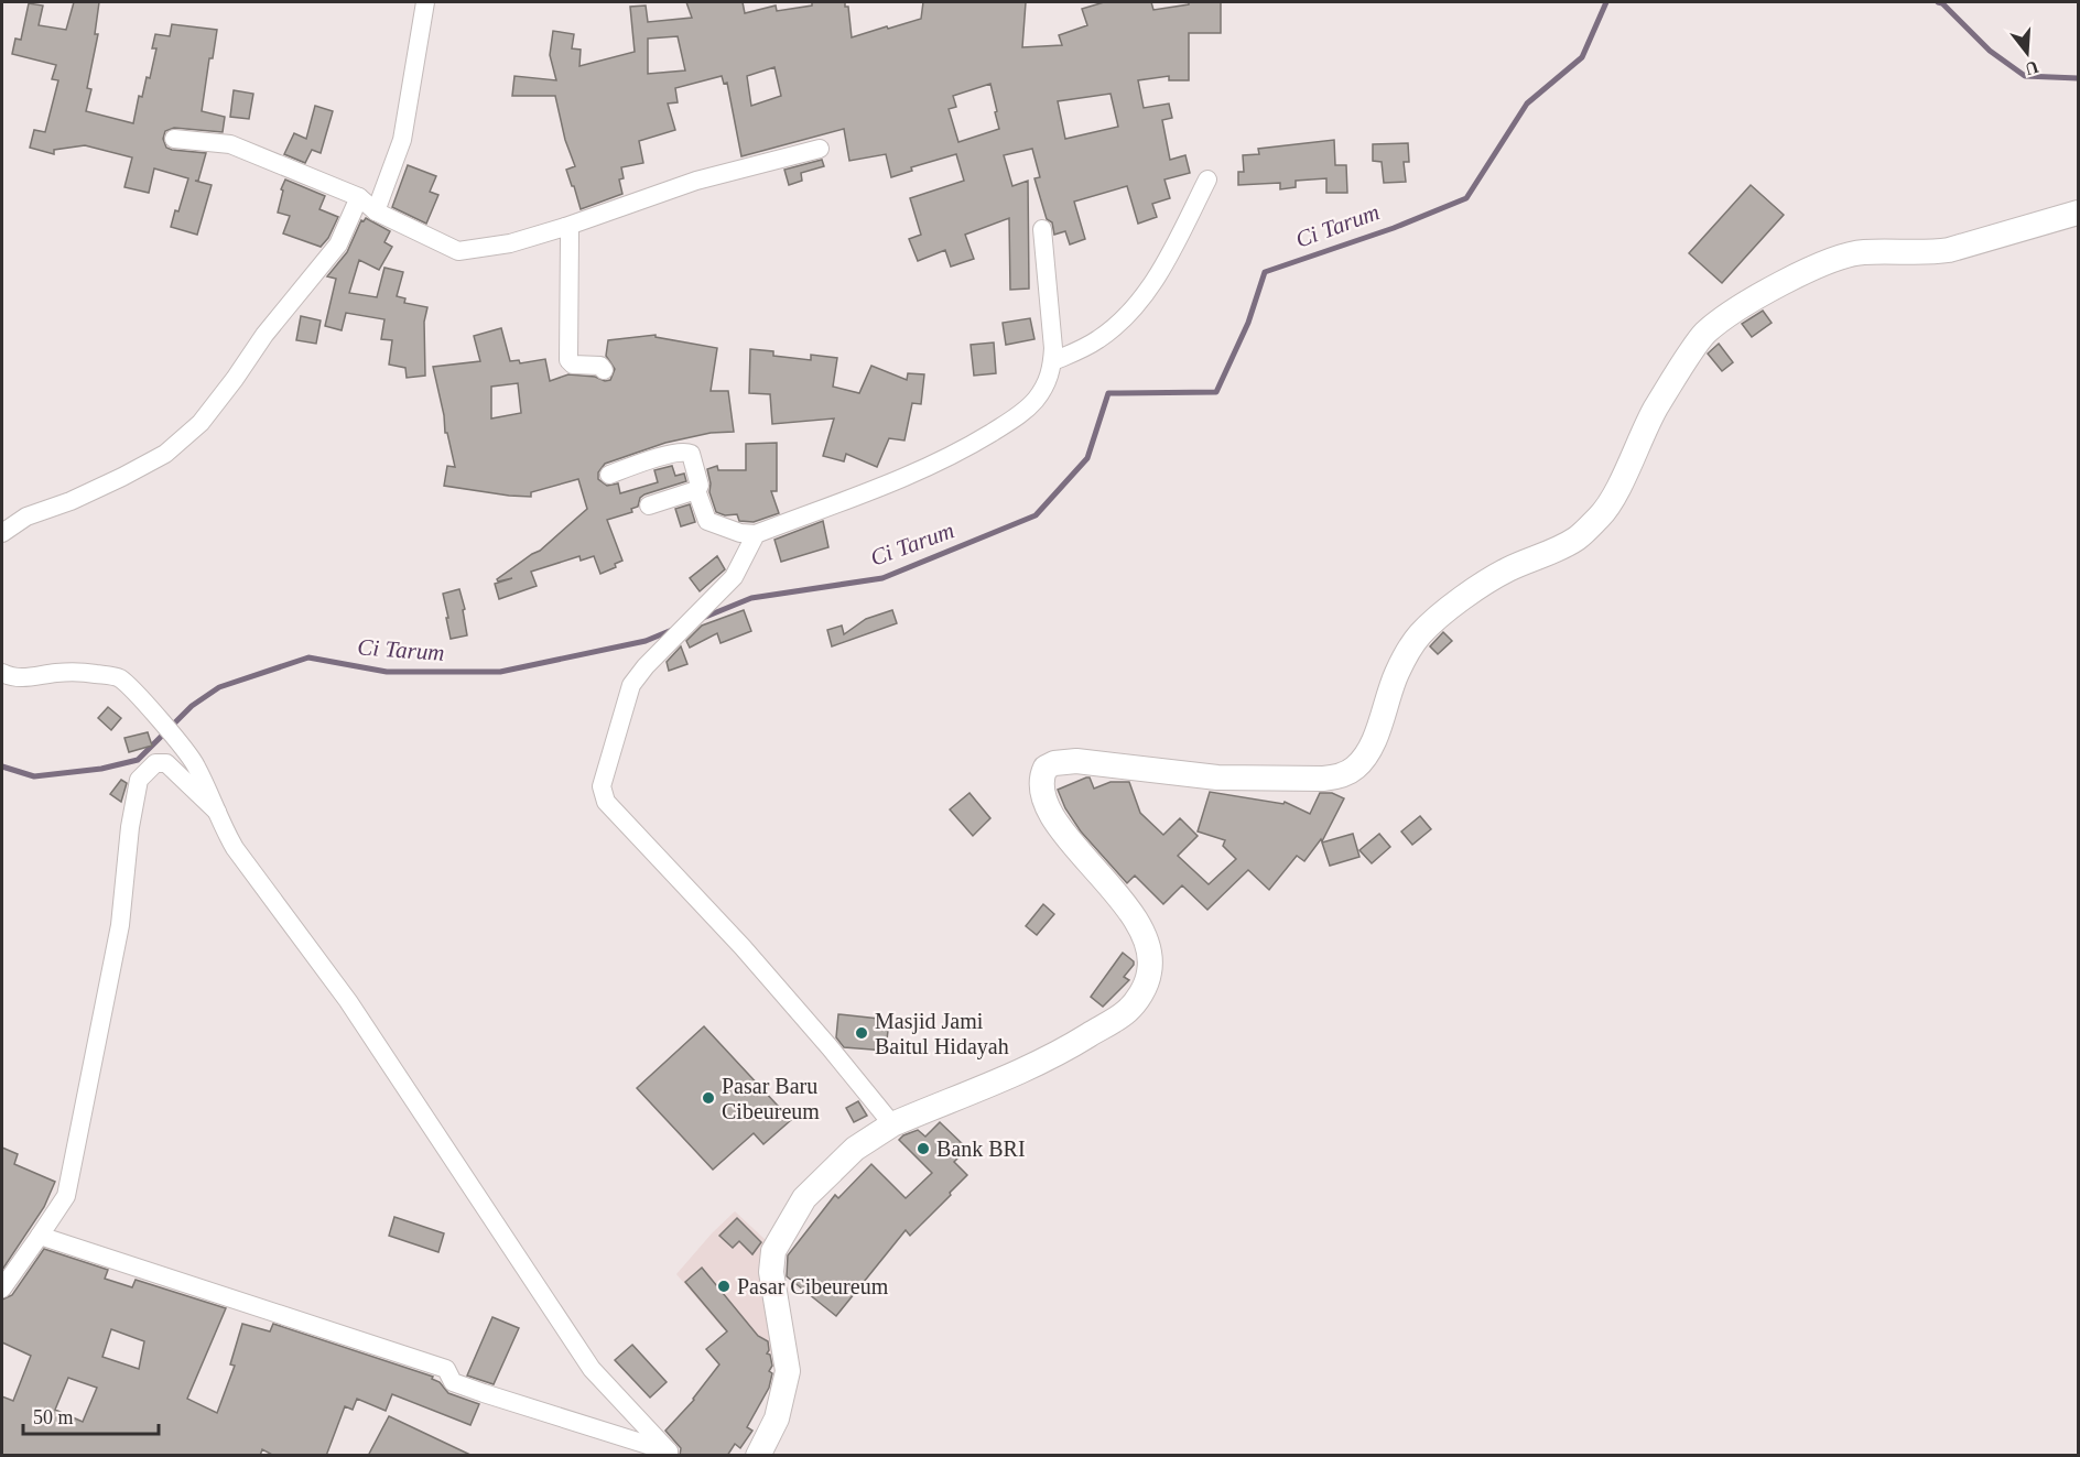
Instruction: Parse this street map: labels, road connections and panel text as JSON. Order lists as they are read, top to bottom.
{
  "water": ["Ci Tarum"],
  "places": [
    "Masjid Jami Baitul Hidayah",
    "Pasar Baru Cibeureum",
    "Bank BRI",
    "Pasar Cibeureum"
  ],
  "scale_bar": "50 m",
  "north": "bottom"
}
